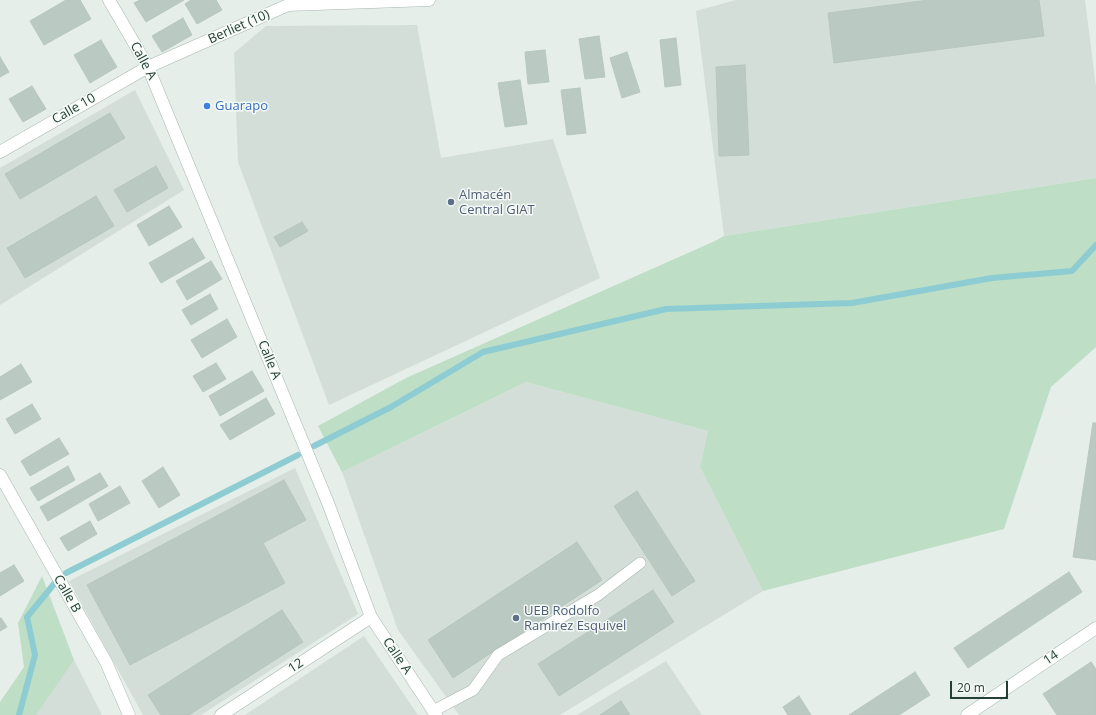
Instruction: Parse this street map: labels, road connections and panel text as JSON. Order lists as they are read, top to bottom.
{
  "streets": {
    "street": [
      "Berliet (10)",
      "Calle A",
      "Calle 10",
      "Calle B",
      "14",
      "12"
    ]
  },
  "crossings": [
    ["Berliet (10)", "Calle A"],
    ["Berliet (10)", "Calle 10"],
    ["Calle A", "Calle 10"],
    ["Calle A", "12"]
  ],
  "places": ["Guarapo", "Almacén Central GIAT", "UEB Rodolfo Ramirez Esquivel"],
  "scale_bar": "20 m"
}
